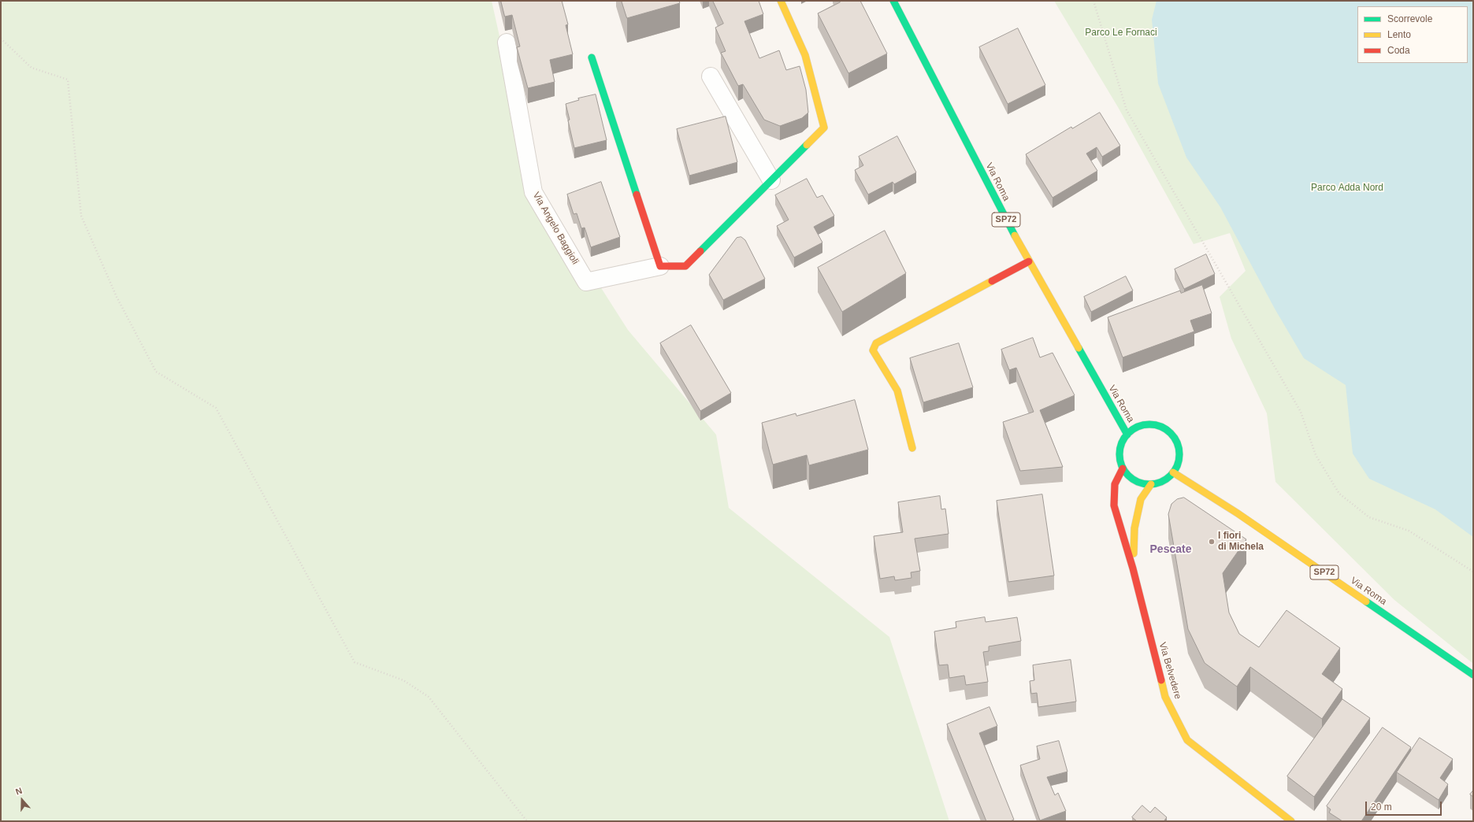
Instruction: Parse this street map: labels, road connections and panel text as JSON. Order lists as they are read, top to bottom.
{
  "streets": {
    "main road": [
      "Via Roma",
      "SP72",
      "Via Angelo Baggioli",
      "Via Belvedere"
    ]
  },
  "crossings": [
    ["Via Roma", "Via Belvedere"]
  ],
  "districts": ["Pescate"],
  "parks": ["Parco Le Fornaci", "Parco Adda Nord"],
  "places": ["I fiori di Michela"],
  "legend": ["Scorrevole", "Lento", "Coda"],
  "scale_bar": "20 m",
  "north": "top"
}
